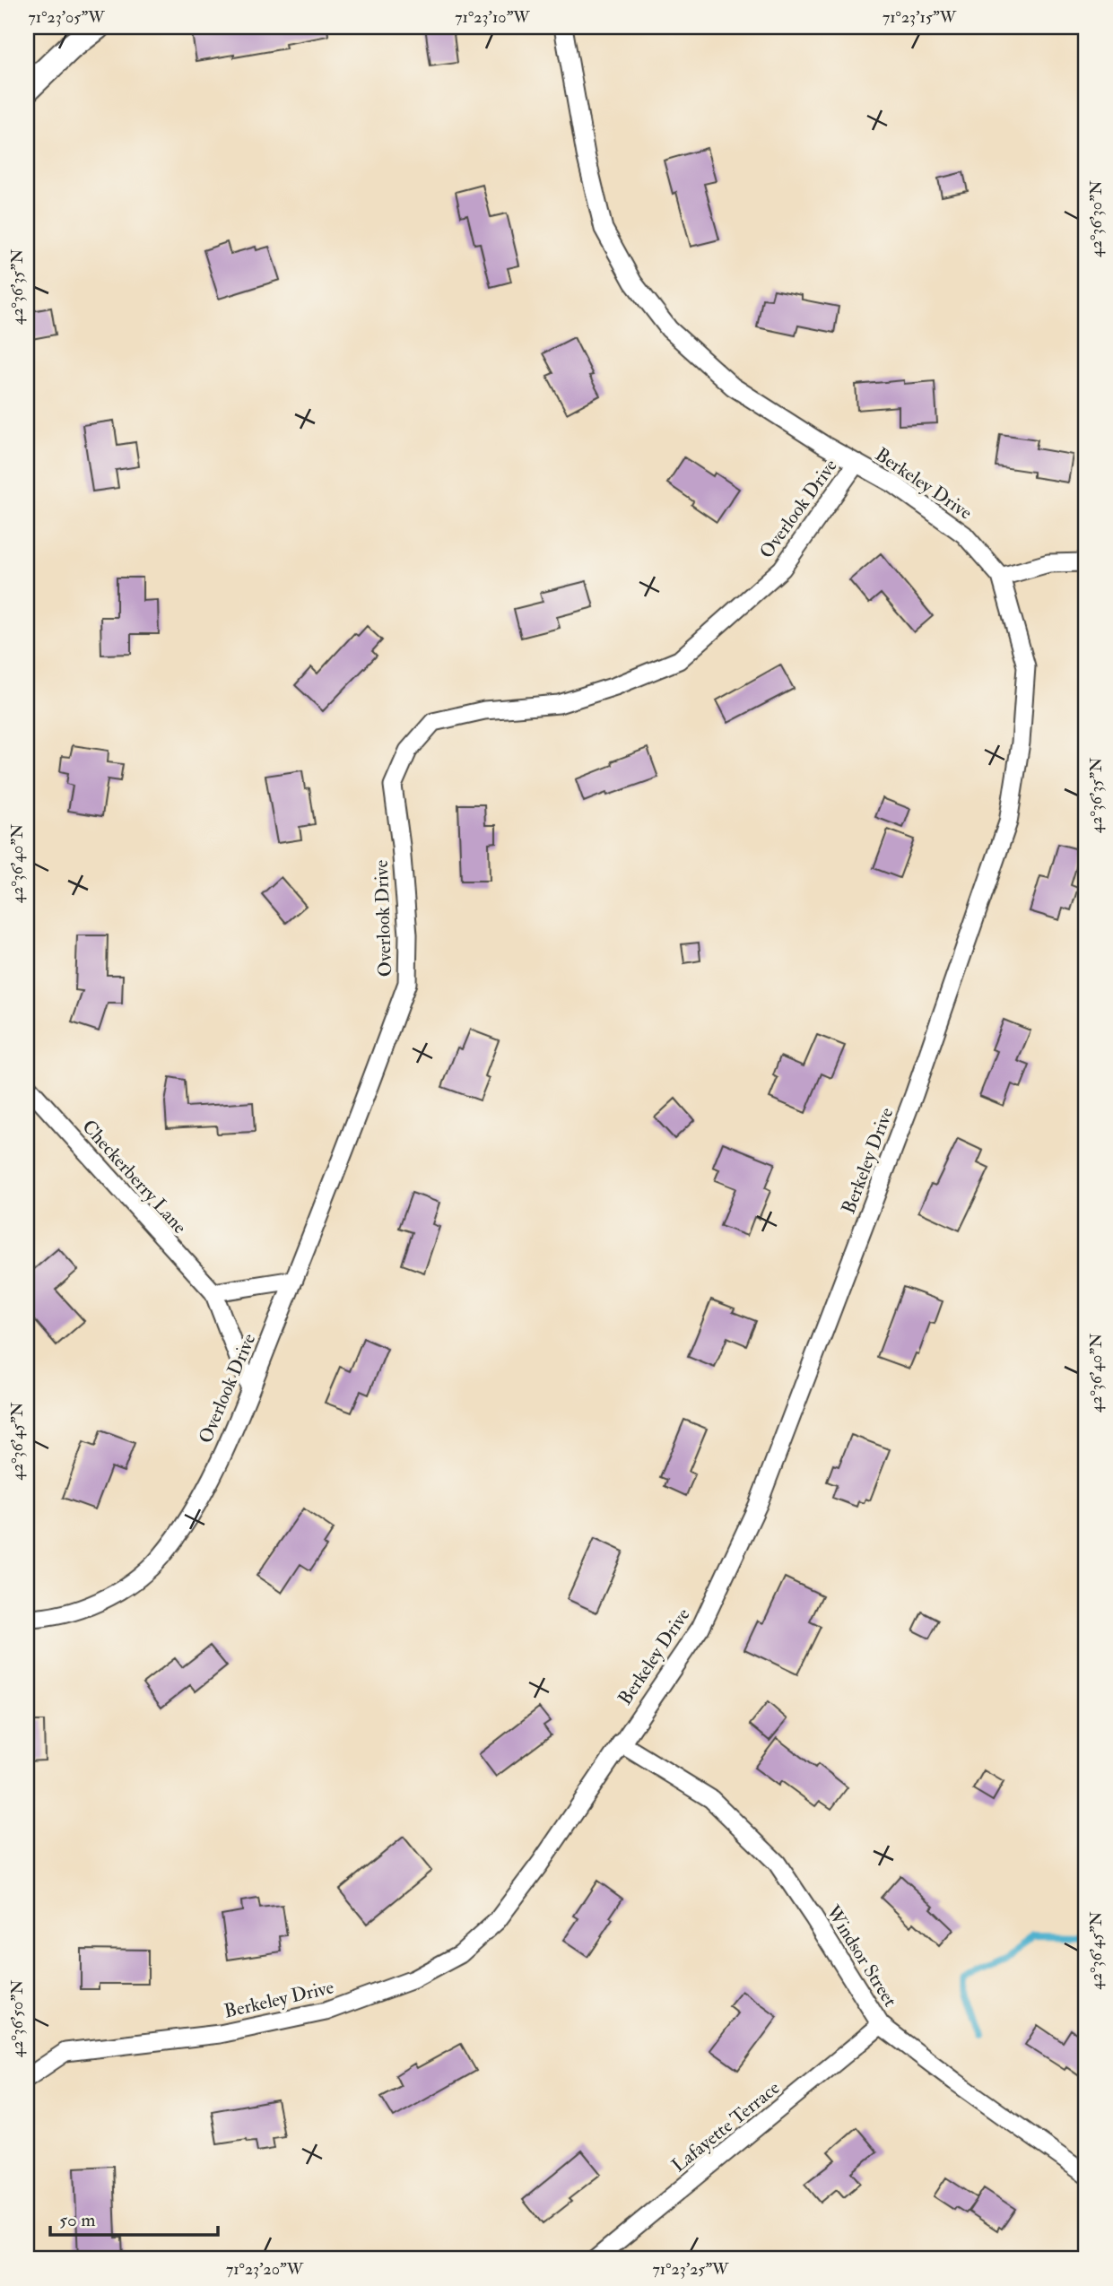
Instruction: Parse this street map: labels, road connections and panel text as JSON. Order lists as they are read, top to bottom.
{
  "streets": {
    "street": [
      "Berkeley Drive",
      "Overlook Drive",
      "Checkerberry Lane",
      "Windsor Street",
      "Lafayette Terrace"
    ]
  },
  "crossings": [
    ["Berkeley Drive", "Overlook Drive"],
    ["Berkeley Drive", "Windsor Street"],
    ["Overlook Drive", "Checkerberry Lane"],
    ["Windsor Street", "Lafayette Terrace"]
  ],
  "scale_bar": "50 m",
  "coordinates": [
    "71°23'05\"W",
    "71°23'10\"W",
    "71°23'15\"W",
    "42°36'30\"N",
    "42°36'35\"N",
    "42°36'40\"N",
    "42°36'45\"N",
    "42°36'50\"N",
    "71°23'20\"W",
    "71°23'25\"W"
  ]
}
